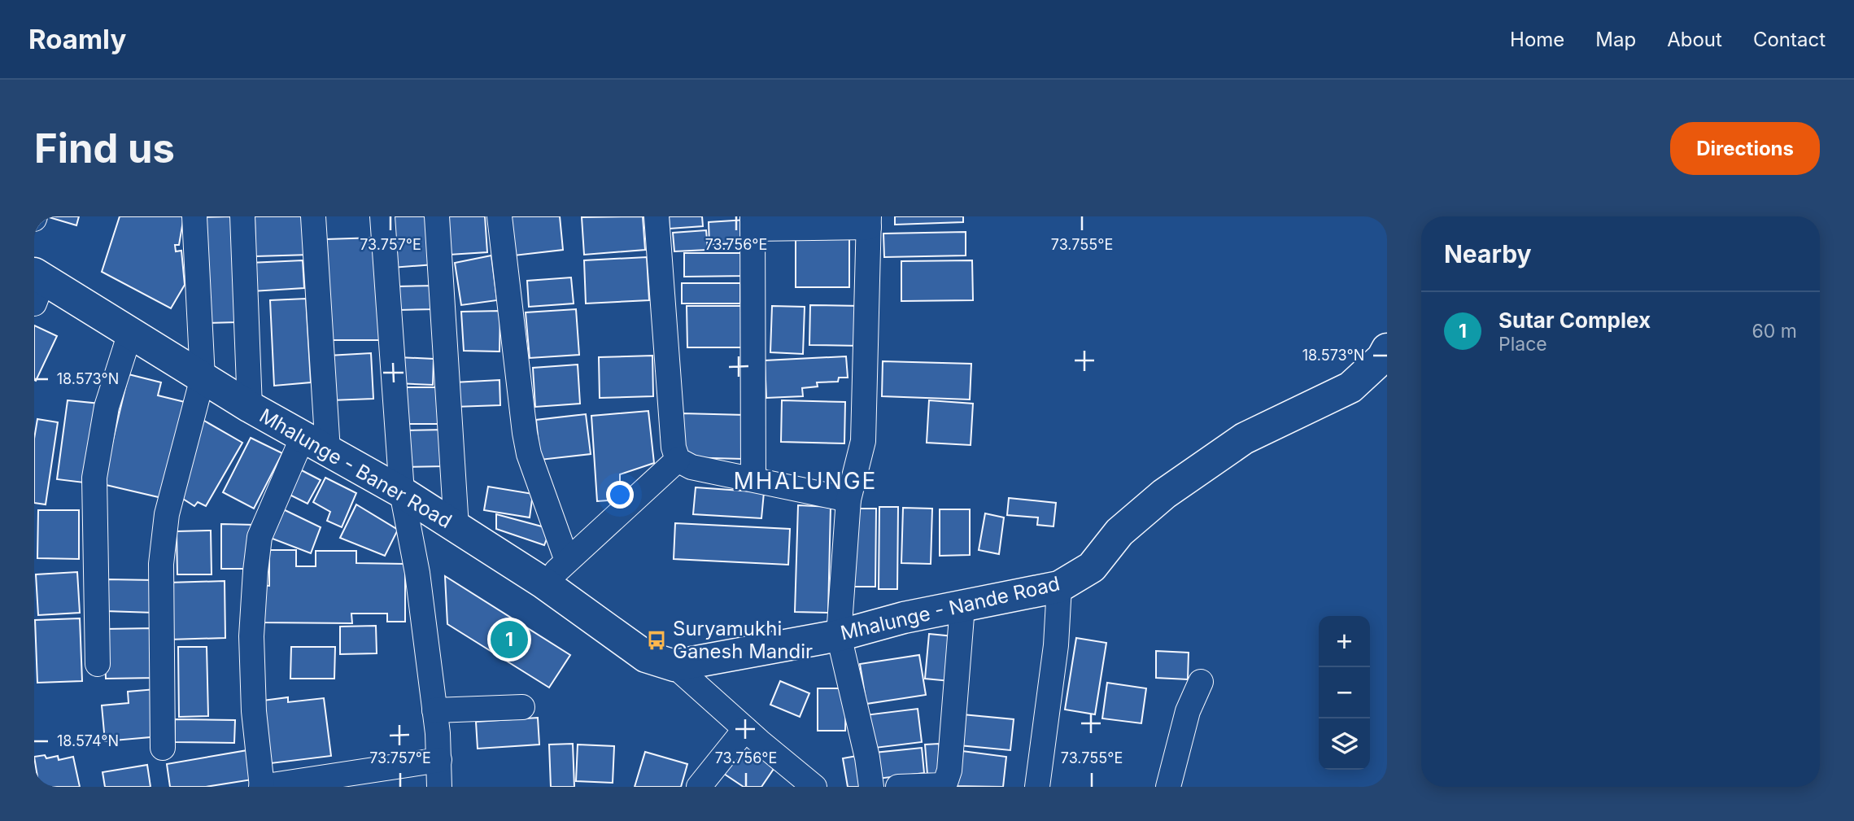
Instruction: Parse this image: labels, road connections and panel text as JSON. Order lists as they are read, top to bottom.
{
  "streets": {
    "main road": ["Mhalunge - Baner Road", "Mhalunge - Nande Road"]
  },
  "crossings": [
    ["Mhalunge - Baner Road", "Mhalunge - Nande Road"]
  ],
  "districts": ["MHALUNGE"],
  "places": {
    "bus stop": ["Suryamukhi Ganesh Mandir"]
  },
  "page": {
    "header": "Roamly",
    "nav": [
      "Home",
      "Map",
      "About",
      "Contact"
    ],
    "buttons": "Directions",
    "title": "Find us",
    "heading": "Nearby",
    "list": [
      {
        "mark": "1",
        "name": "Sutar Complex",
        "note": "Place",
        "value": "60 m"
      }
    ],
    "map_buttons": ["+", "−"],
    "pins": "1"
  },
  "coordinates": [
    "73.757°E",
    "73.756°E",
    "73.755°E",
    "18.573°N",
    "18.574°N"
  ]
}
